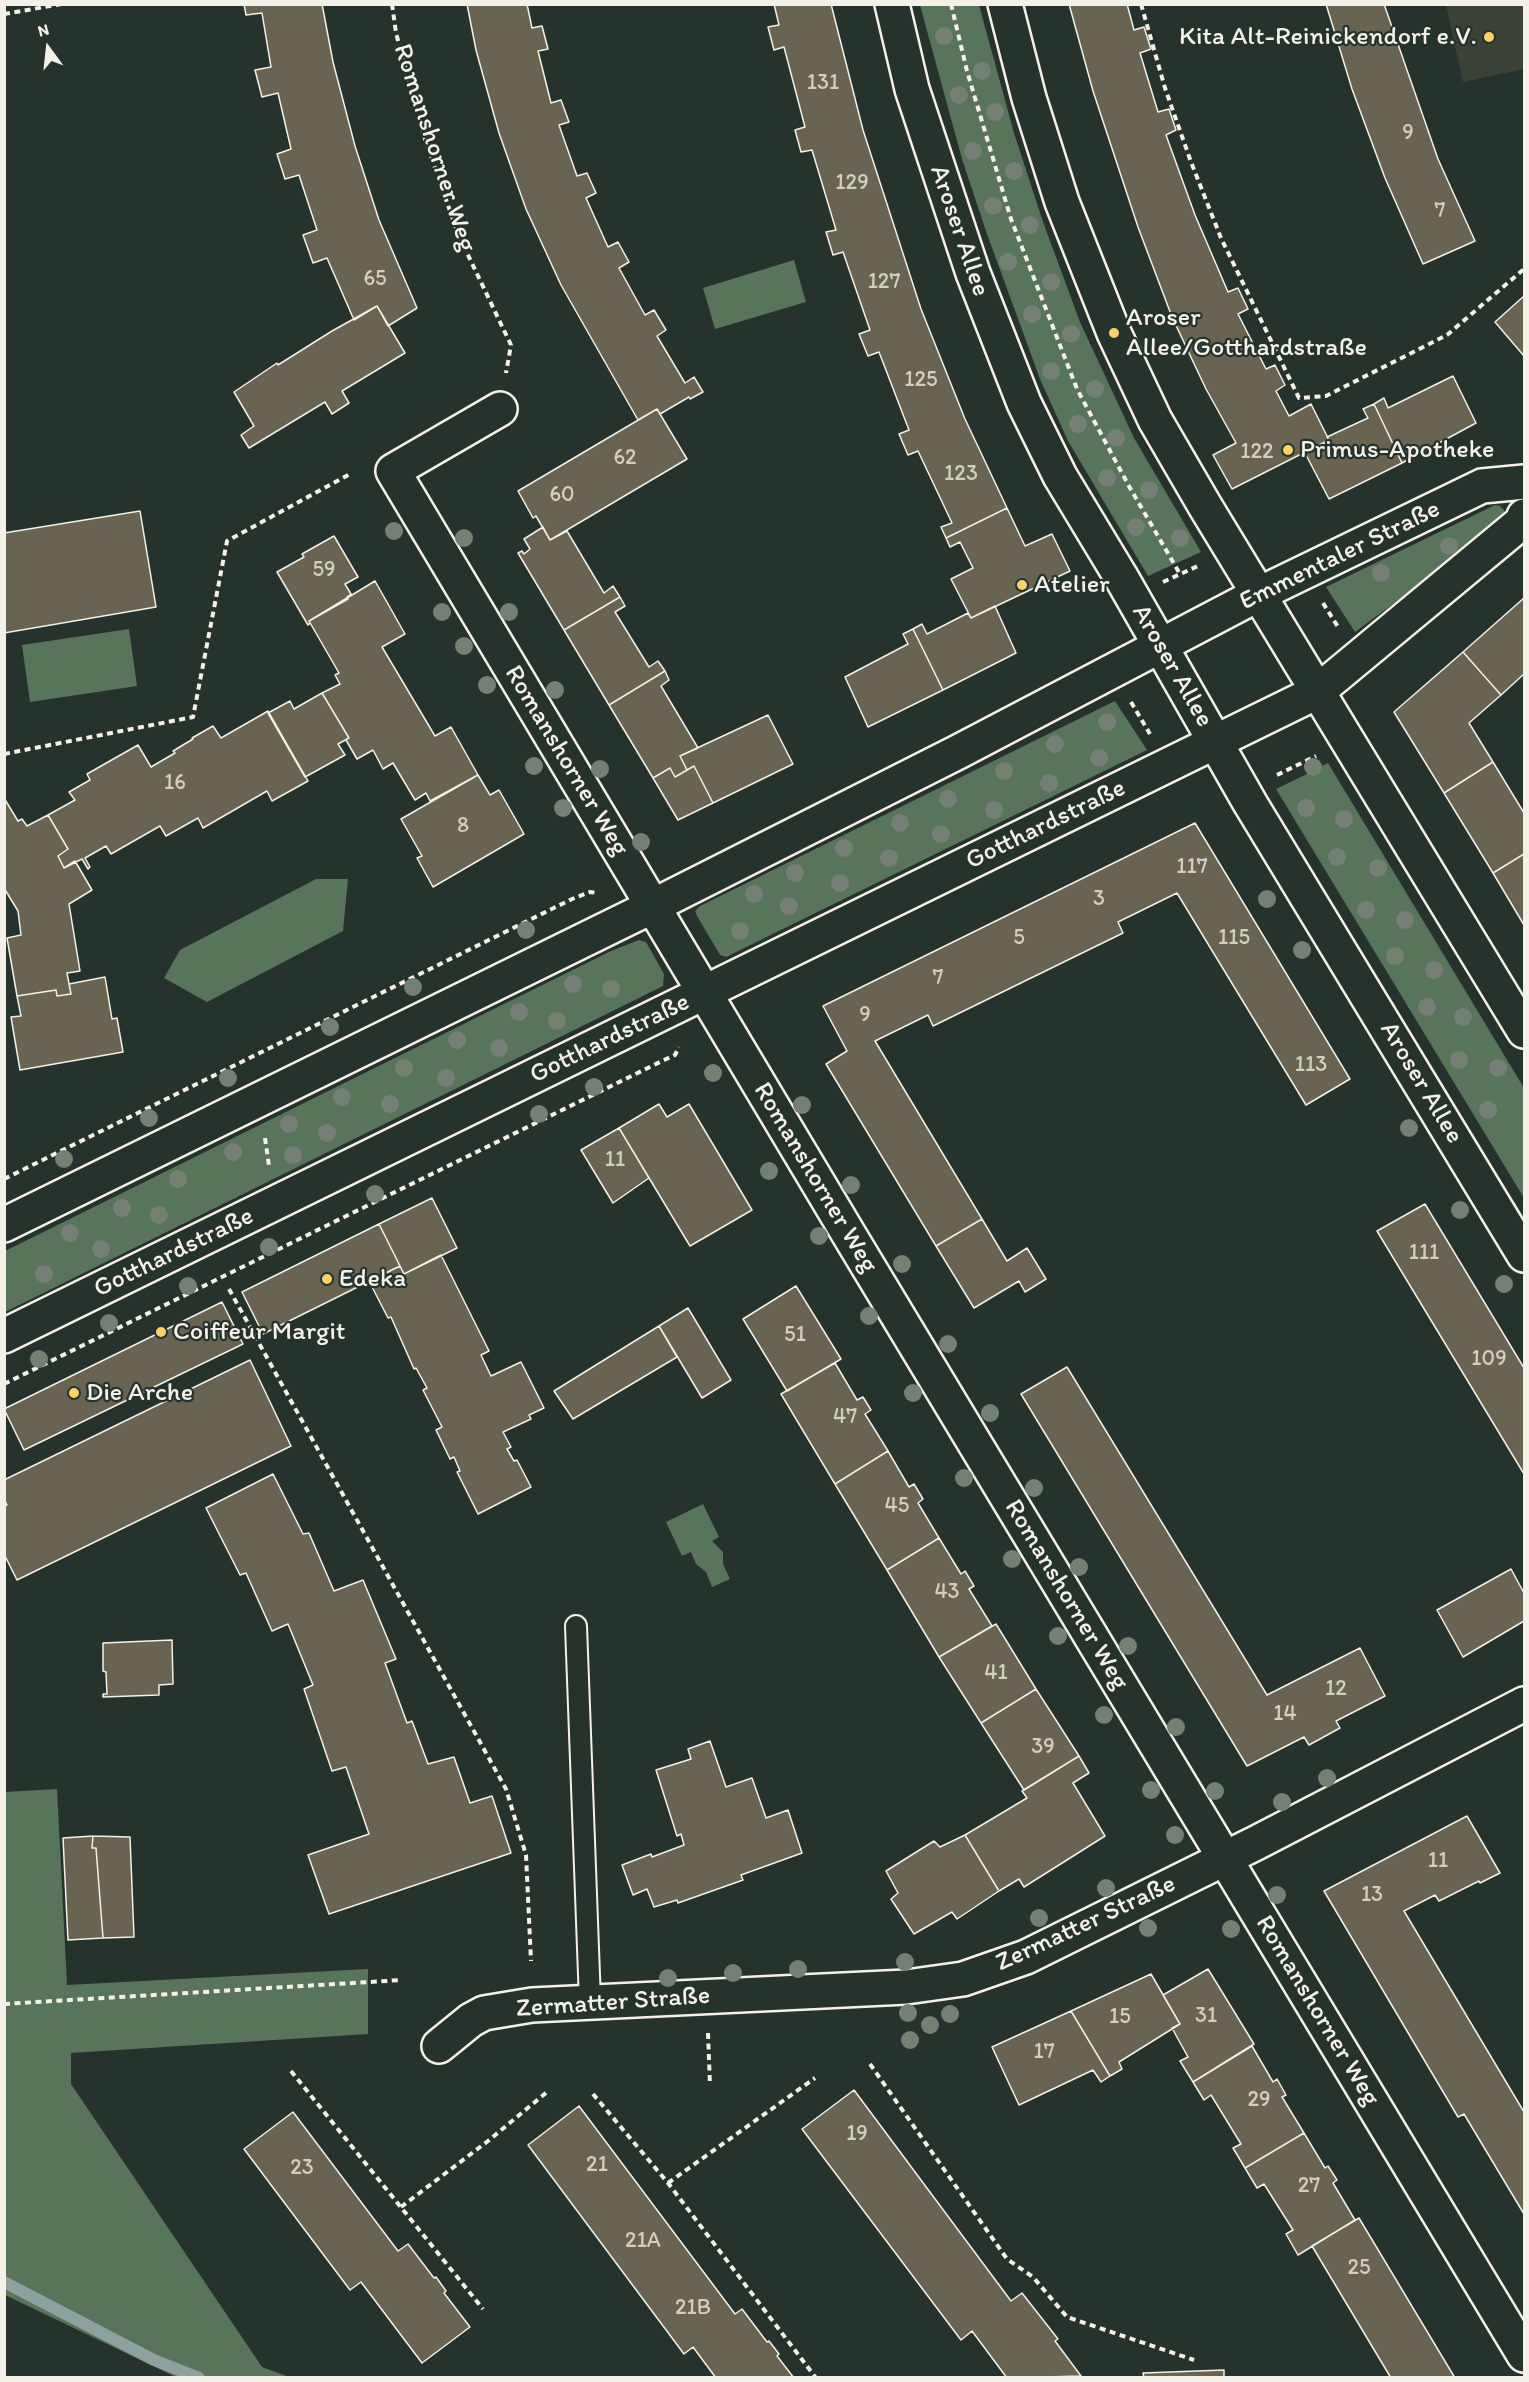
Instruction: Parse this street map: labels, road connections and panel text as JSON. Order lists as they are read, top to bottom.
{
  "streets": {
    "main road": [
      "Romanshorner Weg",
      "Aroser Allee",
      "Emmentaler Straße",
      "Gotthardstraße",
      "Zermatter Straße"
    ]
  },
  "crossings": [
    ["Romanshorner Weg", "Gotthardstraße"],
    ["Romanshorner Weg", "Zermatter Straße"],
    ["Aroser Allee", "Emmentaler Straße"],
    ["Aroser Allee", "Gotthardstraße"]
  ],
  "places": [
    "Kita Alt-Reinickendorf e.V.",
    "Aroser Allee/Gotthardstraße",
    "Primus-Apotheke",
    "Atelier",
    "Edeka",
    "Coiffeur Margit",
    "Die Arche"
  ],
  "house_numbers": [
    "131",
    "9",
    "129",
    "7",
    "65",
    "127",
    "125",
    "122",
    "62",
    "123",
    "60",
    "59",
    "16",
    "8",
    "117",
    "3",
    "5",
    "115",
    "7",
    "9",
    "113",
    "11",
    "111",
    "51",
    "109",
    "47",
    "45",
    "43",
    "41",
    "12",
    "14",
    "39",
    "11",
    "13",
    "31",
    "15",
    "17",
    "29",
    "19",
    "21",
    "23",
    "27",
    "21A",
    "25",
    "21B"
  ],
  "north": "top"
}
